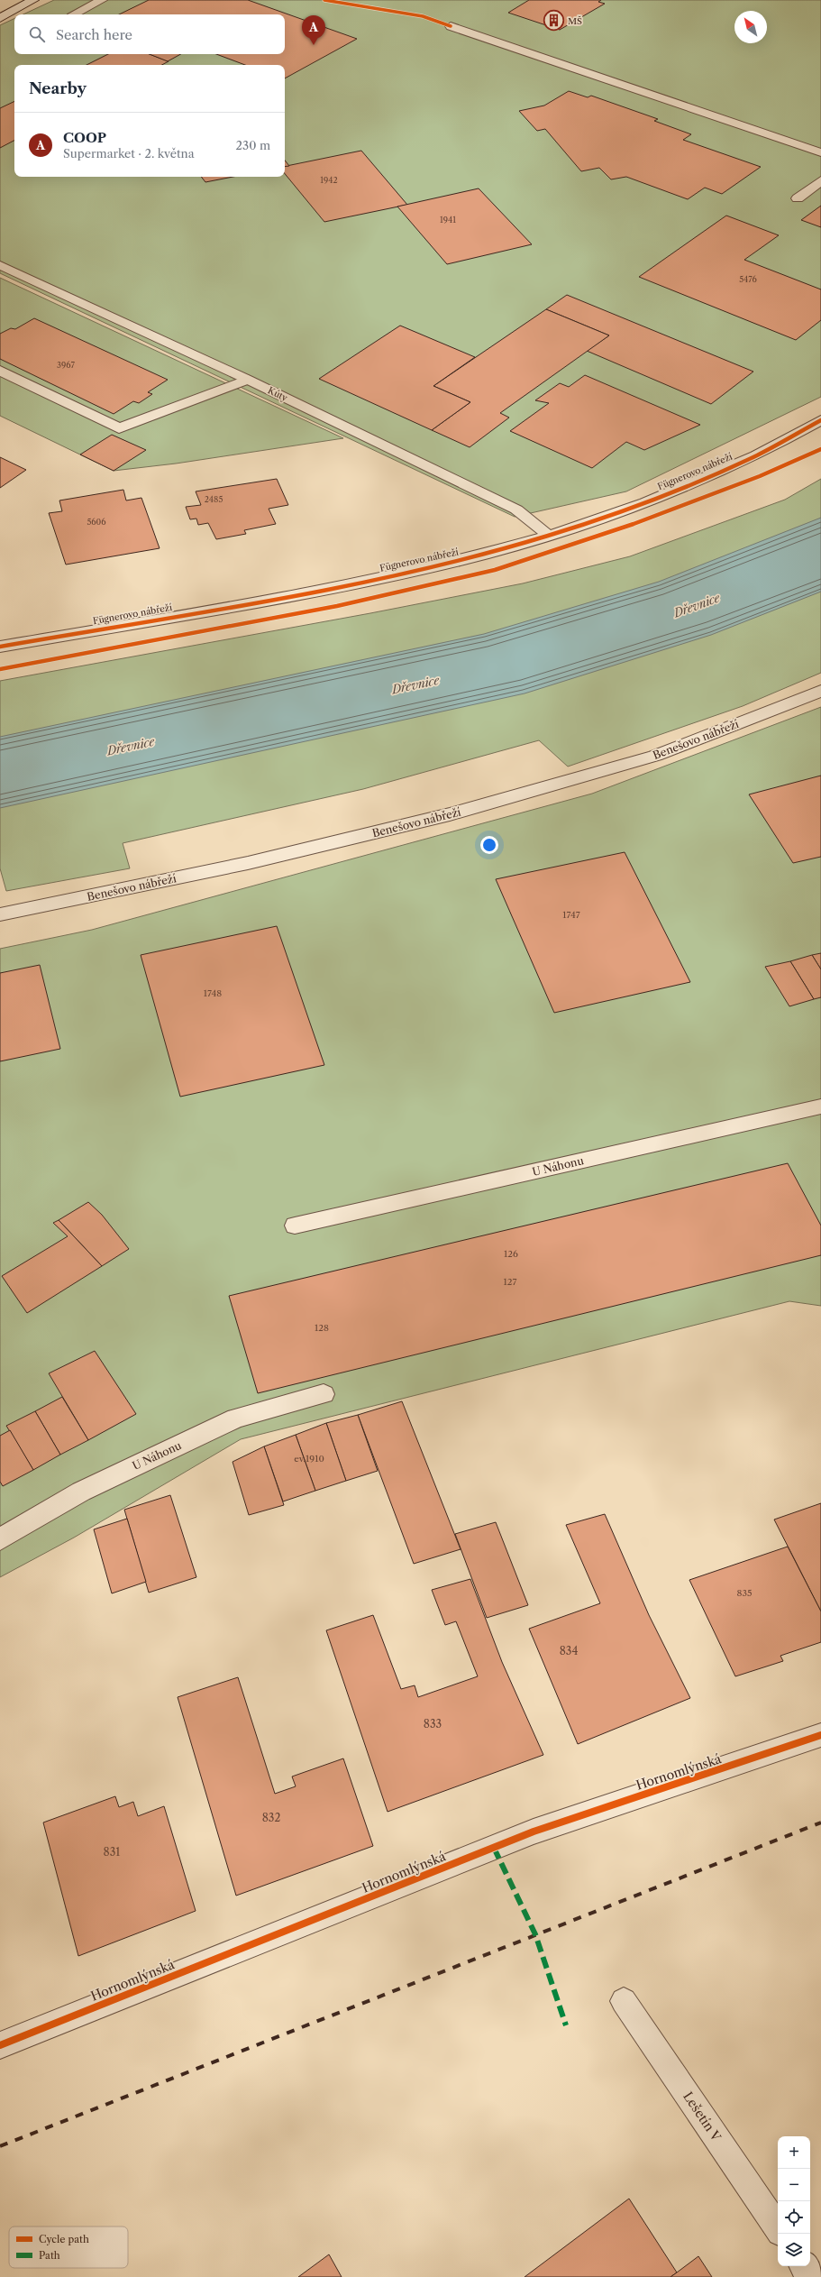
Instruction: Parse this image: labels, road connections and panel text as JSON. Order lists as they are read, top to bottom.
{
  "streets": {
    "street": [
      "Kúty",
      "Fügnerovo nábřeží",
      "Benešovo nábřeží",
      "U Náhonu",
      "Hornomlýnská",
      "Lešetín V"
    ]
  },
  "crossings": [
    ["Kúty", "Fügnerovo nábřeží"]
  ],
  "water": ["Dřevnice"],
  "places": {
    "building": ["MŠ"]
  },
  "house_numbers": [
    "1942",
    "1941",
    "5476",
    "3967",
    "2485",
    "5606",
    "1747",
    "1748",
    "126",
    "127",
    "128",
    "ev.1910",
    "835",
    "834",
    "833",
    "832",
    "831"
  ],
  "legend": ["Cycle path", "Path"],
  "north": "top left",
  "page": {
    "search": "Search here",
    "pins": "A",
    "heading": "Nearby",
    "list": [
      {
        "mark": "A",
        "name": "COOP",
        "note": "Supermarket · 2. května",
        "value": "230 m"
      }
    ],
    "map_buttons": ["+", "−"]
  }
}
